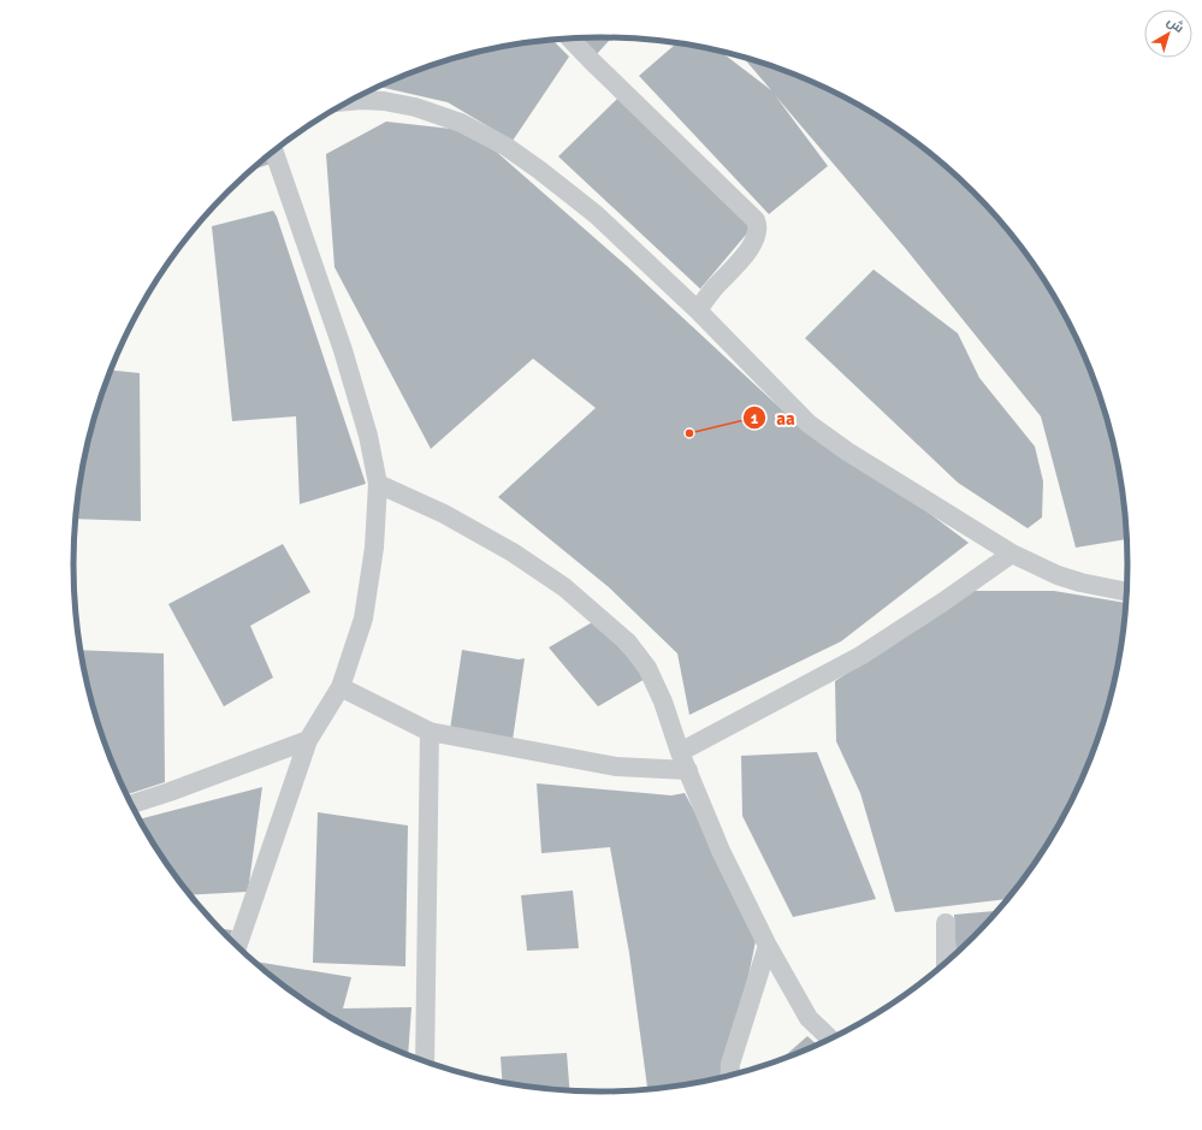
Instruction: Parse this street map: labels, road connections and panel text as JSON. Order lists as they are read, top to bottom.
{
  "places": ["aa"],
  "north": "top right"
}
